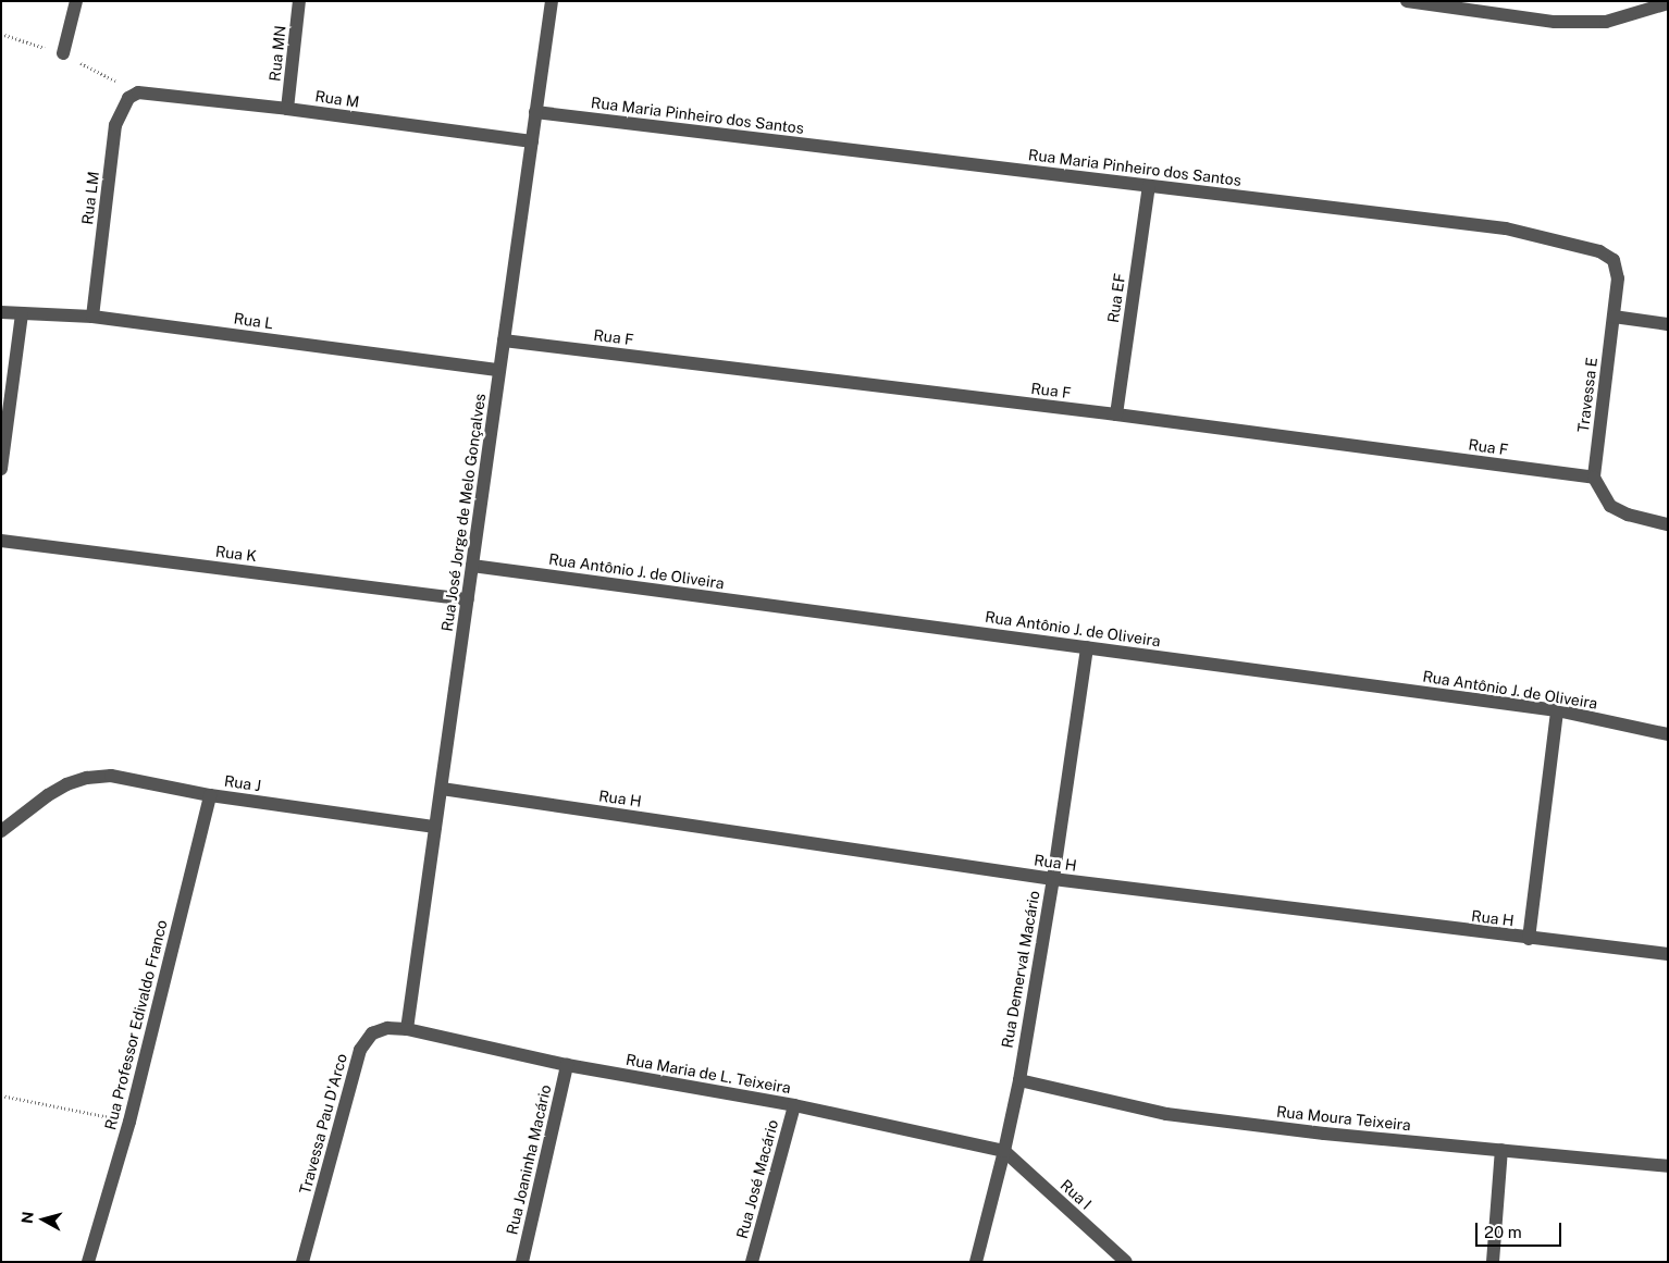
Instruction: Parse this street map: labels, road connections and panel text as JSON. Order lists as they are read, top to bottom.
{
  "streets": {
    "street": [
      "Rua MN",
      "Rua M",
      "Rua Maria Pinheiro dos Santos",
      "Rua LM",
      "Rua EF",
      "Rua L",
      "Rua F",
      "Travessa E",
      "Rua José Jorge de Melo Gonçalves",
      "Rua K",
      "Rua Antônio J. de Oliveira",
      "Rua J",
      "Rua H",
      "Rua Demerval Macário",
      "Rua Professor Edivaldo Franco",
      "Rua Maria de L. Teixeira",
      "Rua Moura Teixeira",
      "Travessa Pau D'Arco",
      "Rua Joaninha Macário",
      "Rua José Macário",
      "Rua I"
    ]
  },
  "crossings": [
    ["Rua MN", "Rua M"],
    ["Rua M", "Rua LM"],
    ["Rua M", "Rua José Jorge de Melo Gonçalves"],
    ["Rua Maria Pinheiro dos Santos", "Rua EF"],
    ["Rua Maria Pinheiro dos Santos", "Travessa E"],
    ["Rua Maria Pinheiro dos Santos", "Rua José Jorge de Melo Gonçalves"],
    ["Rua LM", "Rua L"],
    ["Rua EF", "Rua F"],
    ["Rua L", "Rua José Jorge de Melo Gonçalves"],
    ["Rua F", "Travessa E"],
    ["Rua F", "Rua José Jorge de Melo Gonçalves"],
    ["Rua José Jorge de Melo Gonçalves", "Rua K"],
    ["Rua José Jorge de Melo Gonçalves", "Rua Antônio J. de Oliveira"],
    ["Rua José Jorge de Melo Gonçalves", "Rua J"],
    ["Rua José Jorge de Melo Gonçalves", "Rua H"],
    ["Rua José Jorge de Melo Gonçalves", "Rua Maria de L. Teixeira"],
    ["Rua José Jorge de Melo Gonçalves", "Travessa Pau D'Arco"],
    ["Rua Antônio J. de Oliveira", "Rua Demerval Macário"],
    ["Rua J", "Rua Professor Edivaldo Franco"],
    ["Rua H", "Rua Demerval Macário"],
    ["Rua Demerval Macário", "Rua Maria de L. Teixeira"],
    ["Rua Demerval Macário", "Rua Moura Teixeira"],
    ["Rua Demerval Macário", "Rua I"],
    ["Rua Maria de L. Teixeira", "Travessa Pau D'Arco"],
    ["Rua Maria de L. Teixeira", "Rua Joaninha Macário"],
    ["Rua Maria de L. Teixeira", "Rua José Macário"],
    ["Rua Maria de L. Teixeira", "Rua I"]
  ],
  "scale_bar": "20 m",
  "north": "left"
}
